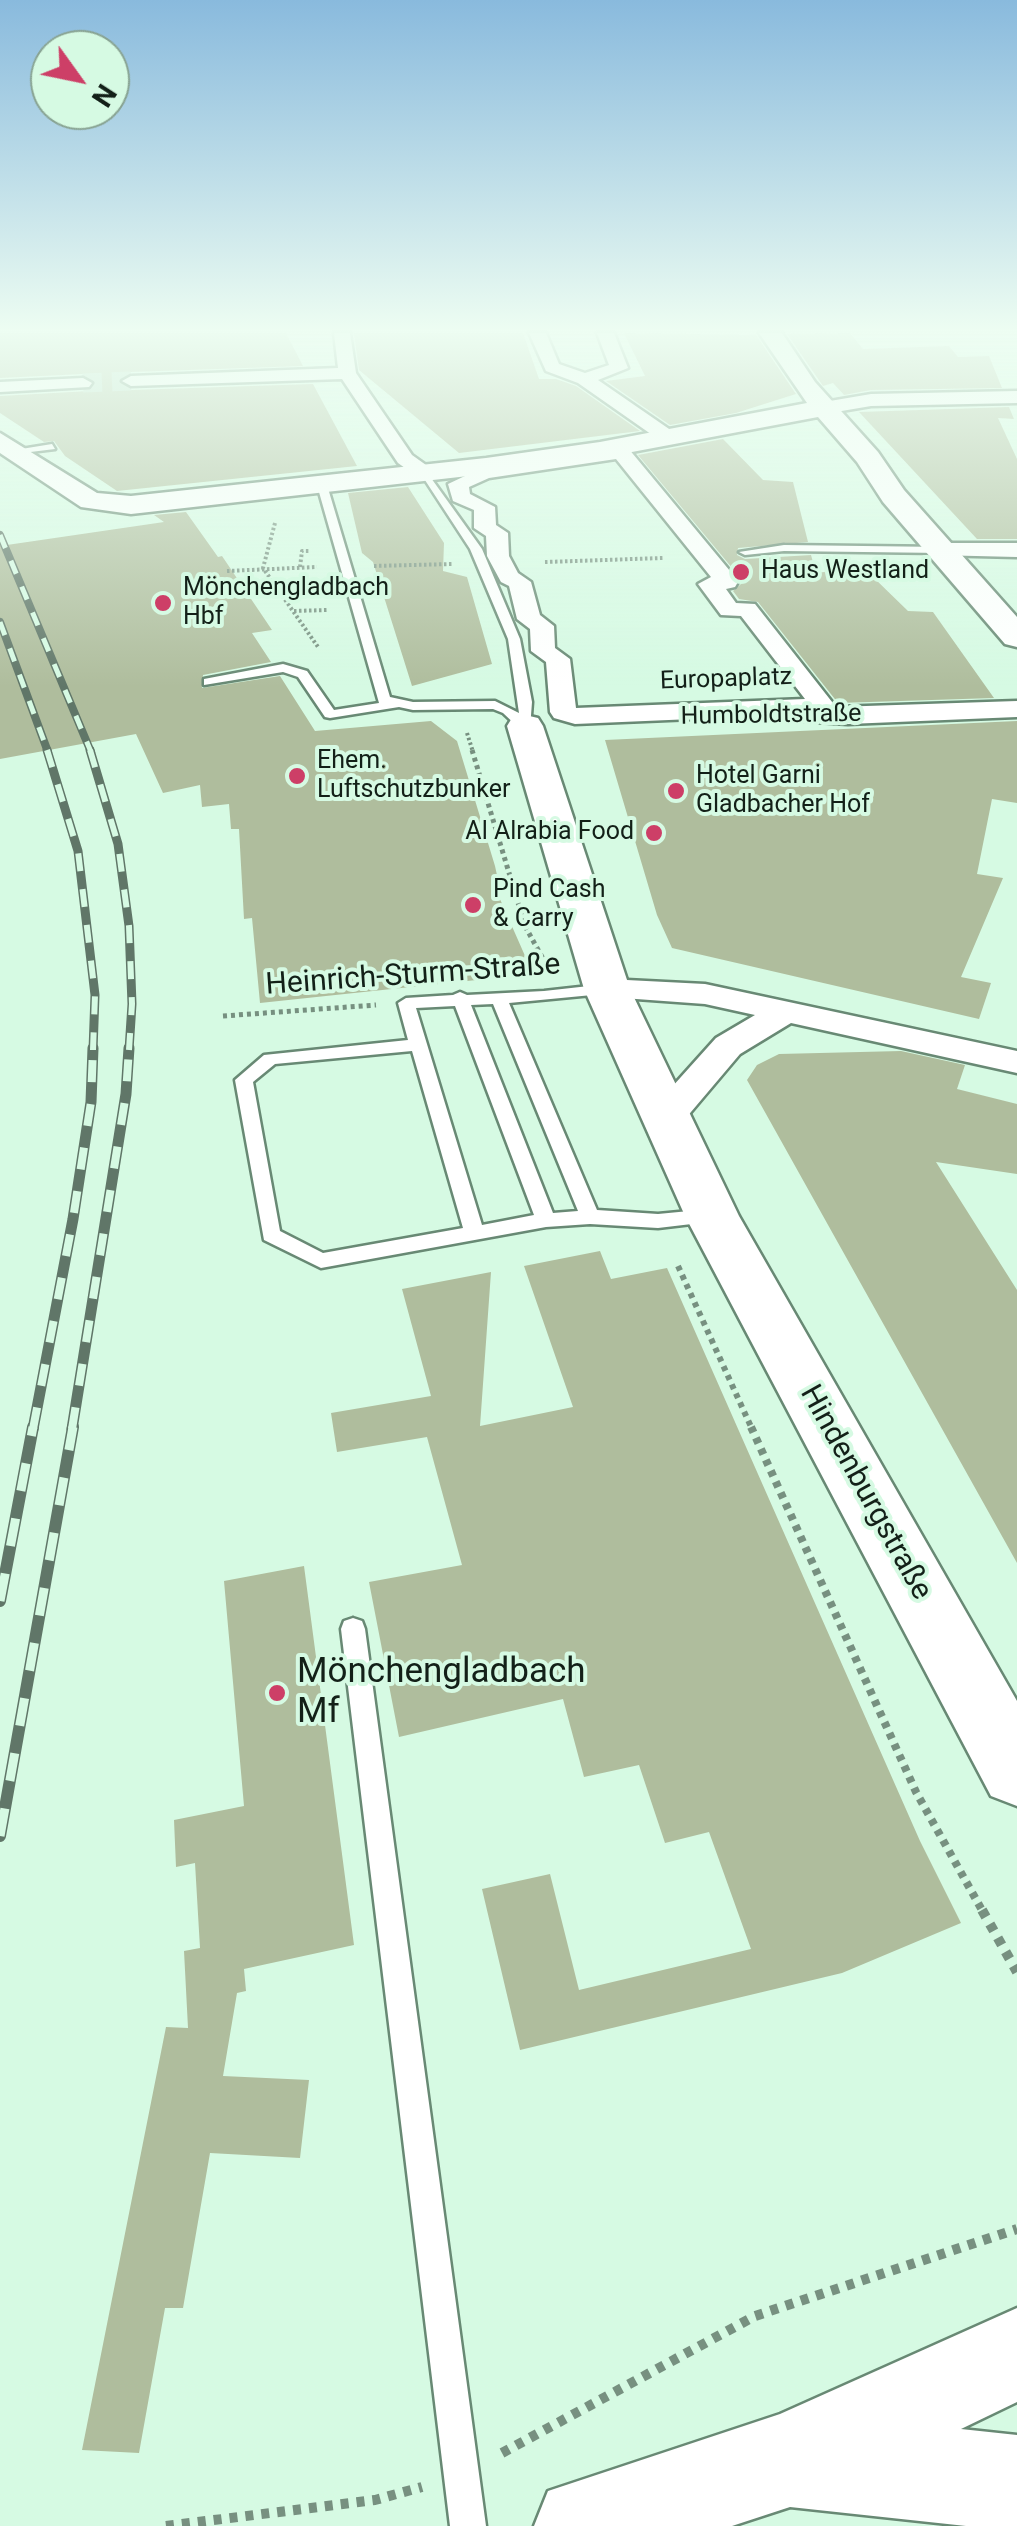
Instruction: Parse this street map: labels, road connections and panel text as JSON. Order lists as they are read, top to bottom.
{
  "streets": {
    "street": ["Europaplatz", "Humboldtstraße", "Hindenburgstraße"],
    "lane": ["Heinrich-Sturm-Straße"]
  },
  "crossings": [
    ["Europaplatz", "Humboldtstraße"],
    ["Europaplatz", "Hindenburgstraße"],
    ["Humboldtstraße", "Hindenburgstraße"],
    ["Heinrich-Sturm-Straße", "Hindenburgstraße"]
  ],
  "places": [
    "Haus Westland",
    "Mönchengladbach Hbf",
    "Ehem. Luftschutzbunker",
    "Hotel Garni Gladbacher Hof",
    "Al Alrabia Food",
    "Pind Cash & Carry",
    "Mönchengladbach Mf"
  ],
  "north": "bottom right"
}
